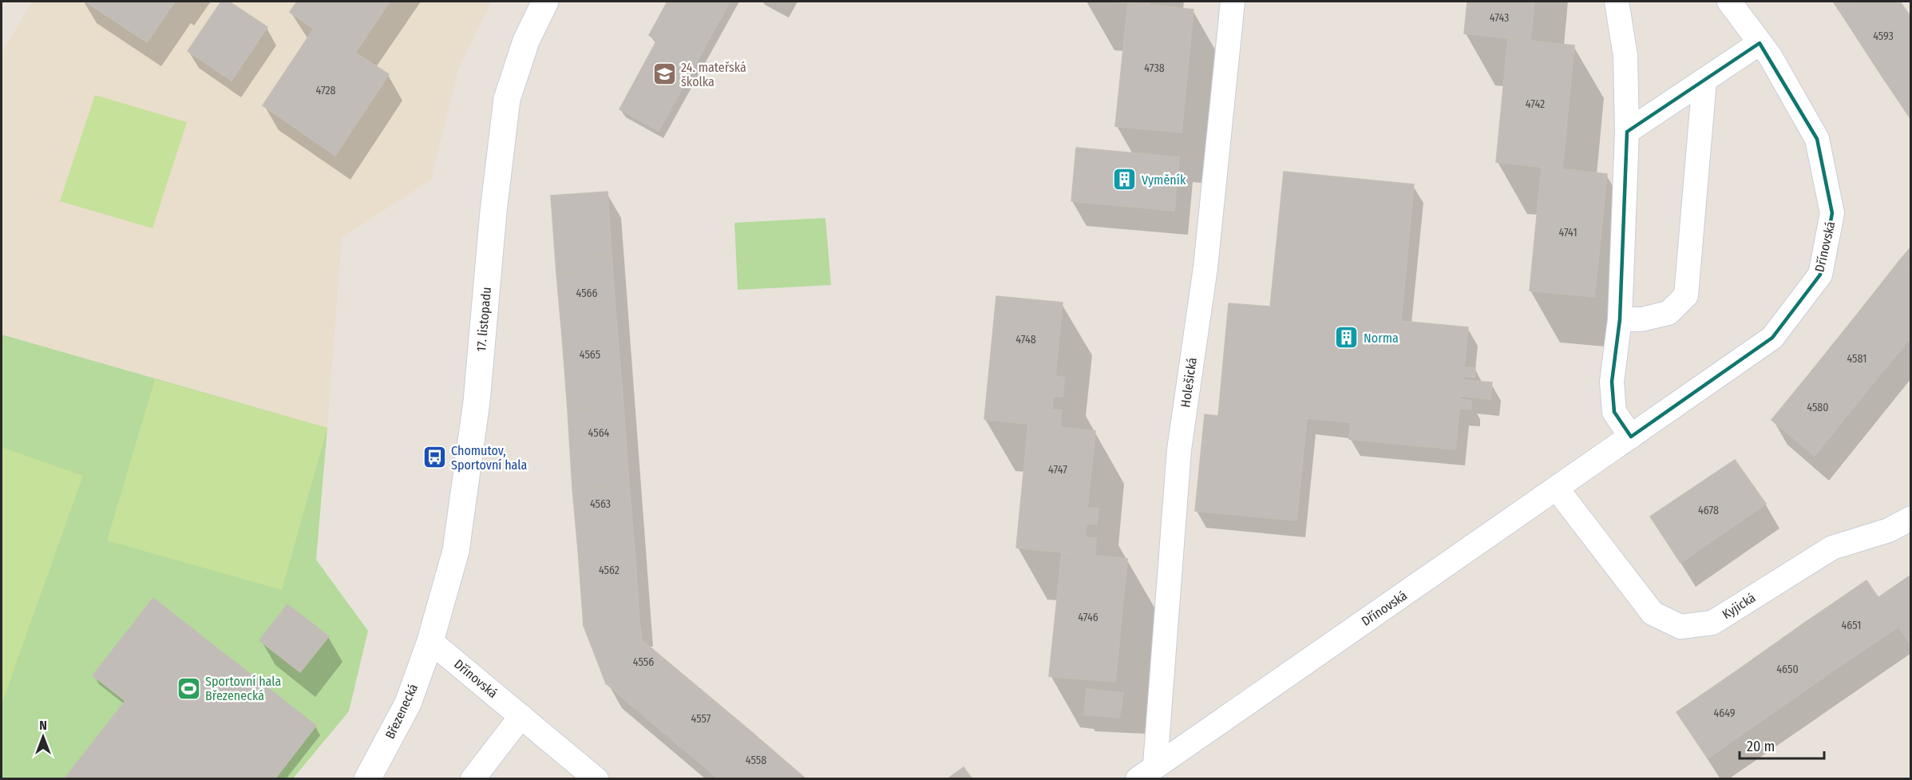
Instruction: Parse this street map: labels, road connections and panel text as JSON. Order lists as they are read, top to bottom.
{
  "streets": {
    "street": [
      "Dřínovská",
      "17. listopadu",
      "Holešická",
      "Kyjická",
      "Březenecká"
    ]
  },
  "crossings": [
    ["Dřínovská", "17. listopadu"],
    ["Dřínovská", "Holešická"],
    ["Dřínovská", "Kyjická"],
    ["Dřínovská", "Březenecká"],
    ["17. listopadu", "Březenecká"]
  ],
  "places": {
    "school or university": ["24. mateřská školka"],
    "building": ["Vyměník", "Norma"],
    "bus stop": ["Chomutov, Sportovní hala"],
    "sports": ["Sportovní hala Březenecká"]
  },
  "house_numbers": [
    "4743",
    "4593",
    "4738",
    "4728",
    "4742",
    "4741",
    "4566",
    "4748",
    "4565",
    "4581",
    "4580",
    "4564",
    "4747",
    "4563",
    "4678",
    "4562",
    "4746",
    "4651",
    "4556",
    "4650",
    "4649",
    "4557",
    "4558"
  ],
  "scale_bar": "20 m",
  "north": "top"
}
